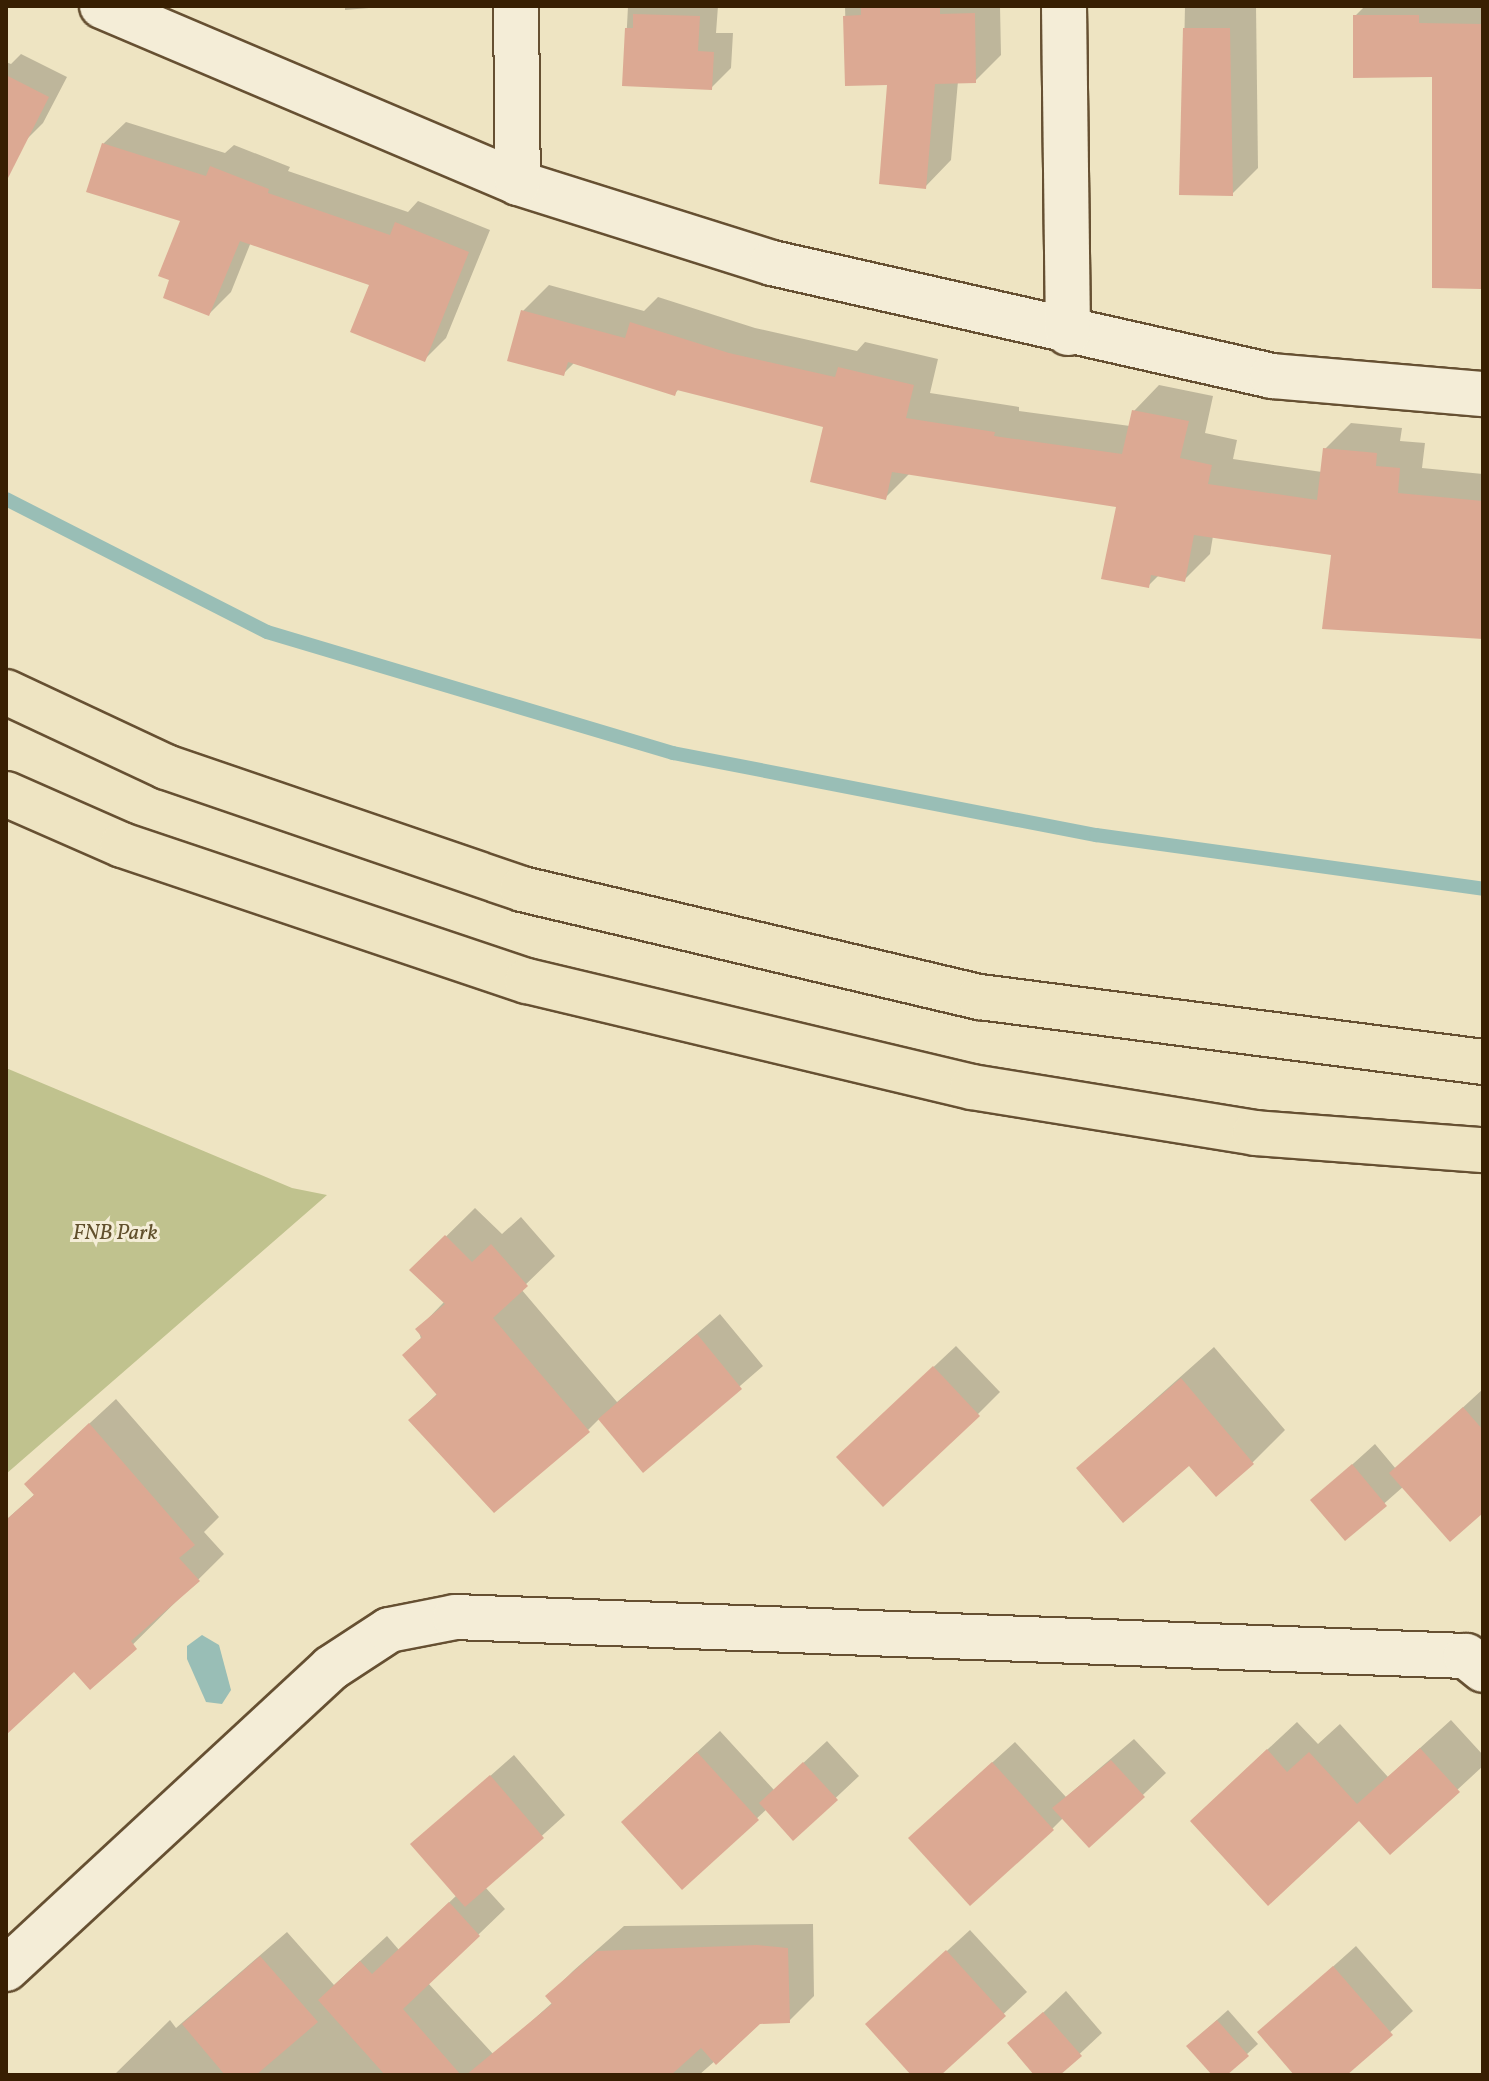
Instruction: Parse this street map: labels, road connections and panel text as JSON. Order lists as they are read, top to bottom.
{
  "parks": ["FNB Park"]
}
